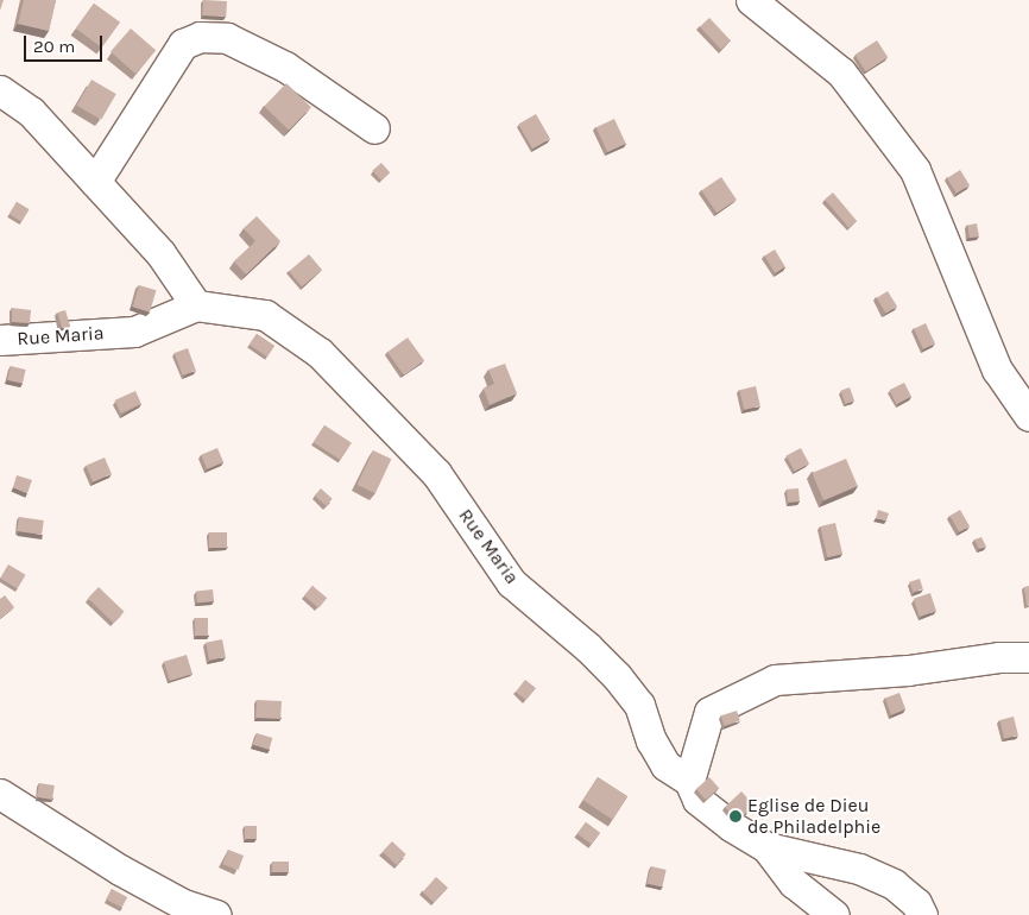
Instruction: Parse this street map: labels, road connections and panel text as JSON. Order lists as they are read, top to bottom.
{
  "streets": {
    "street": ["Rue Maria"]
  },
  "places": ["Eglise de Dieu de Philadelphie"],
  "scale_bar": "20 m"
}
